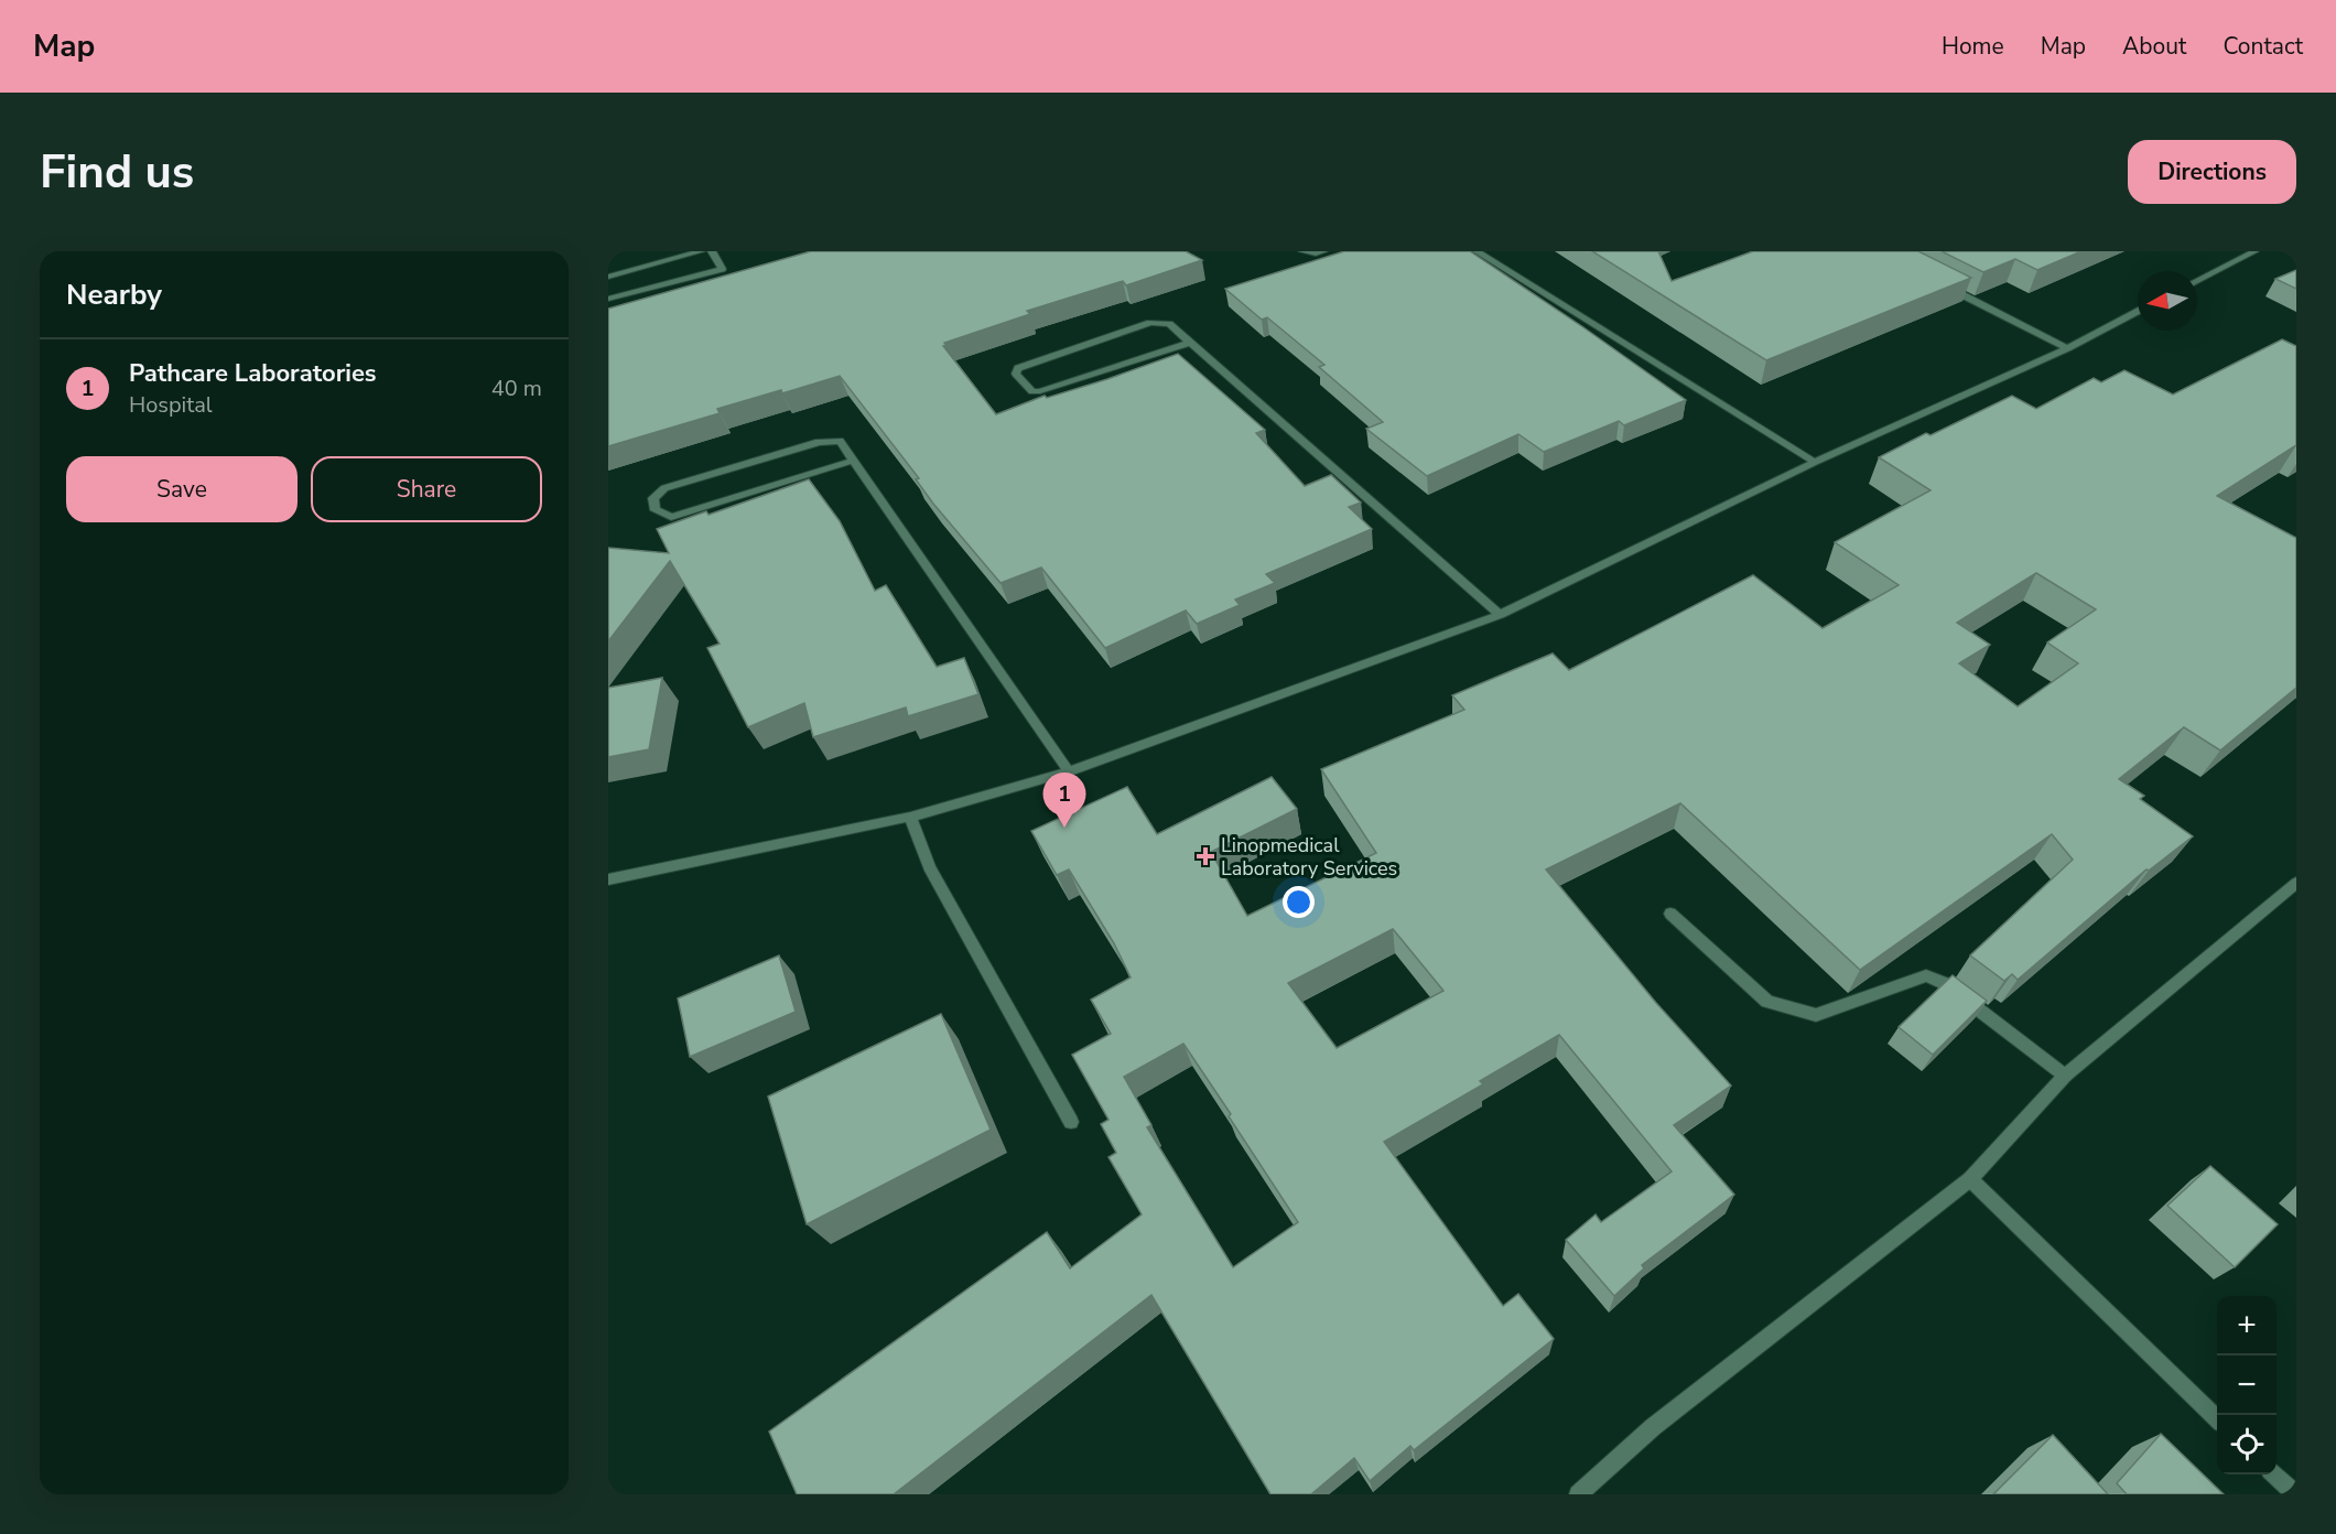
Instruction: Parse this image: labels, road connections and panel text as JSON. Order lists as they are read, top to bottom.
{
  "places": {
    "health": ["Linopmedical Laboratory Services"]
  },
  "north": "left",
  "page": {
    "header": "Map",
    "nav": [
      "Home",
      "Map",
      "About",
      "Contact"
    ],
    "buttons": [
      "Directions",
      ["Save", "Share"]
    ],
    "title": "Find us",
    "heading": "Nearby",
    "list": [
      {
        "mark": "1",
        "name": "Pathcare Laboratories",
        "note": "Hospital",
        "value": "40 m"
      }
    ],
    "pins": "1",
    "map_buttons": ["+", "−"]
  }
}
